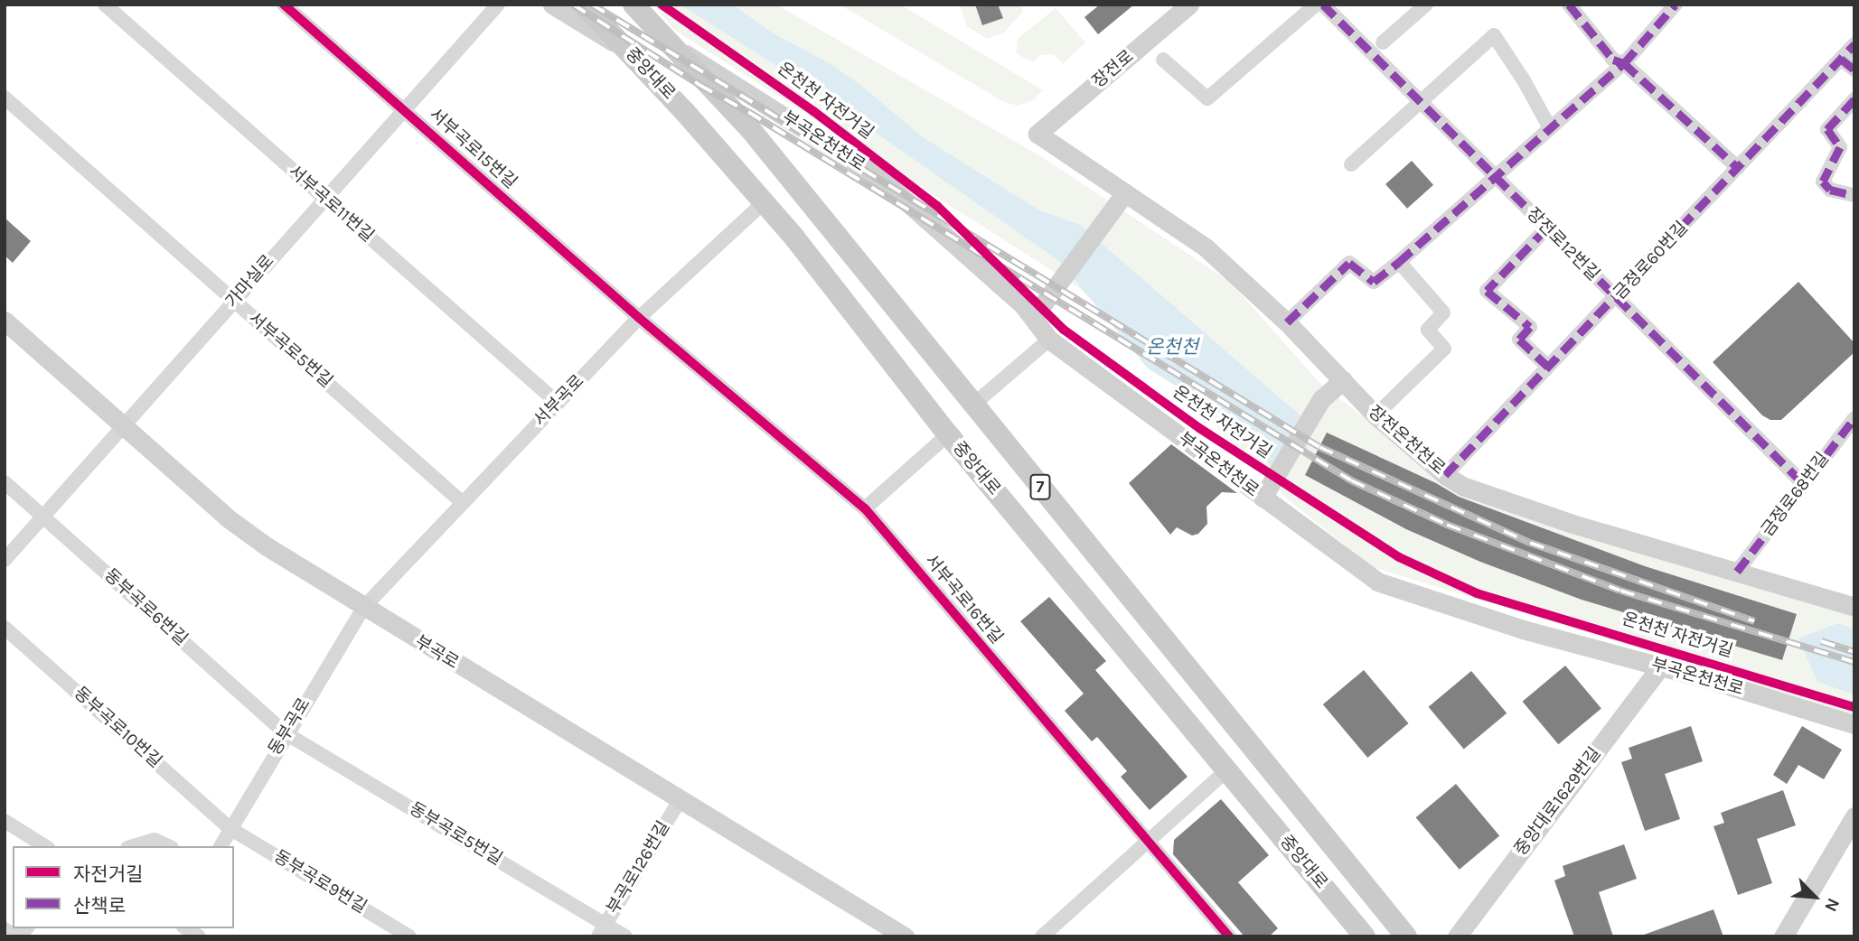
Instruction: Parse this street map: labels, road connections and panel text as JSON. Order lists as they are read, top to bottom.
{
  "streets": {
    "main road": [
      "장전로",
      "중앙대로",
      "부곡온천천로",
      "장전온천천로",
      "7",
      "부곡로",
      "중앙대로1629번길"
    ],
    "street": [
      "서부곡로15번길",
      "서부곡로11번길",
      "장전로12번길",
      "금정로60번길",
      "가마실로",
      "서부곡로5번길",
      "서부곡로",
      "금정로68번길",
      "서부곡로16번길",
      "동부곡로6번길",
      "동부곡로",
      "동부곡로10번길",
      "동부곡로5번길",
      "부곡로126번길",
      "동부곡로9번길"
    ],
    "cycle path": ["온천천 자전거길"]
  },
  "crossings": [
    ["장전로", "장전온천천로"],
    ["중앙대로", "부곡온천천로"],
    ["중앙대로", "서부곡로"],
    ["부곡온천천로", "중앙대로1629번길"],
    ["서부곡로15번길", "가마실로"],
    ["서부곡로15번길", "서부곡로"],
    ["서부곡로15번길", "서부곡로16번길"],
    ["서부곡로11번길", "가마실로"],
    ["서부곡로11번길", "서부곡로"],
    ["장전로12번길", "금정로60번길"],
    ["장전로12번길", "금정로68번길"],
    ["금정로60번길", "장전온천천로"],
    ["가마실로", "서부곡로5번길"],
    ["가마실로", "동부곡로6번길"],
    ["가마실로", "부곡로"],
    ["서부곡로5번길", "서부곡로"],
    ["서부곡로", "서부곡로16번길"],
    ["서부곡로", "부곡로"],
    ["서부곡로", "동부곡로"],
    ["장전온천천로", "금정로68번길"],
    ["동부곡로6번길", "동부곡로"],
    ["동부곡로6번길", "동부곡로5번길"],
    ["부곡로", "동부곡로"],
    ["부곡로", "부곡로126번길"],
    ["동부곡로", "동부곡로10번길"],
    ["동부곡로", "동부곡로5번길"],
    ["동부곡로", "동부곡로9번길"],
    ["동부곡로10번길", "동부곡로9번길"],
    ["동부곡로5번길", "부곡로126번길"]
  ],
  "water": ["온천천"],
  "legend": ["자전거길", "산책로"],
  "north": "bottom right"
}
